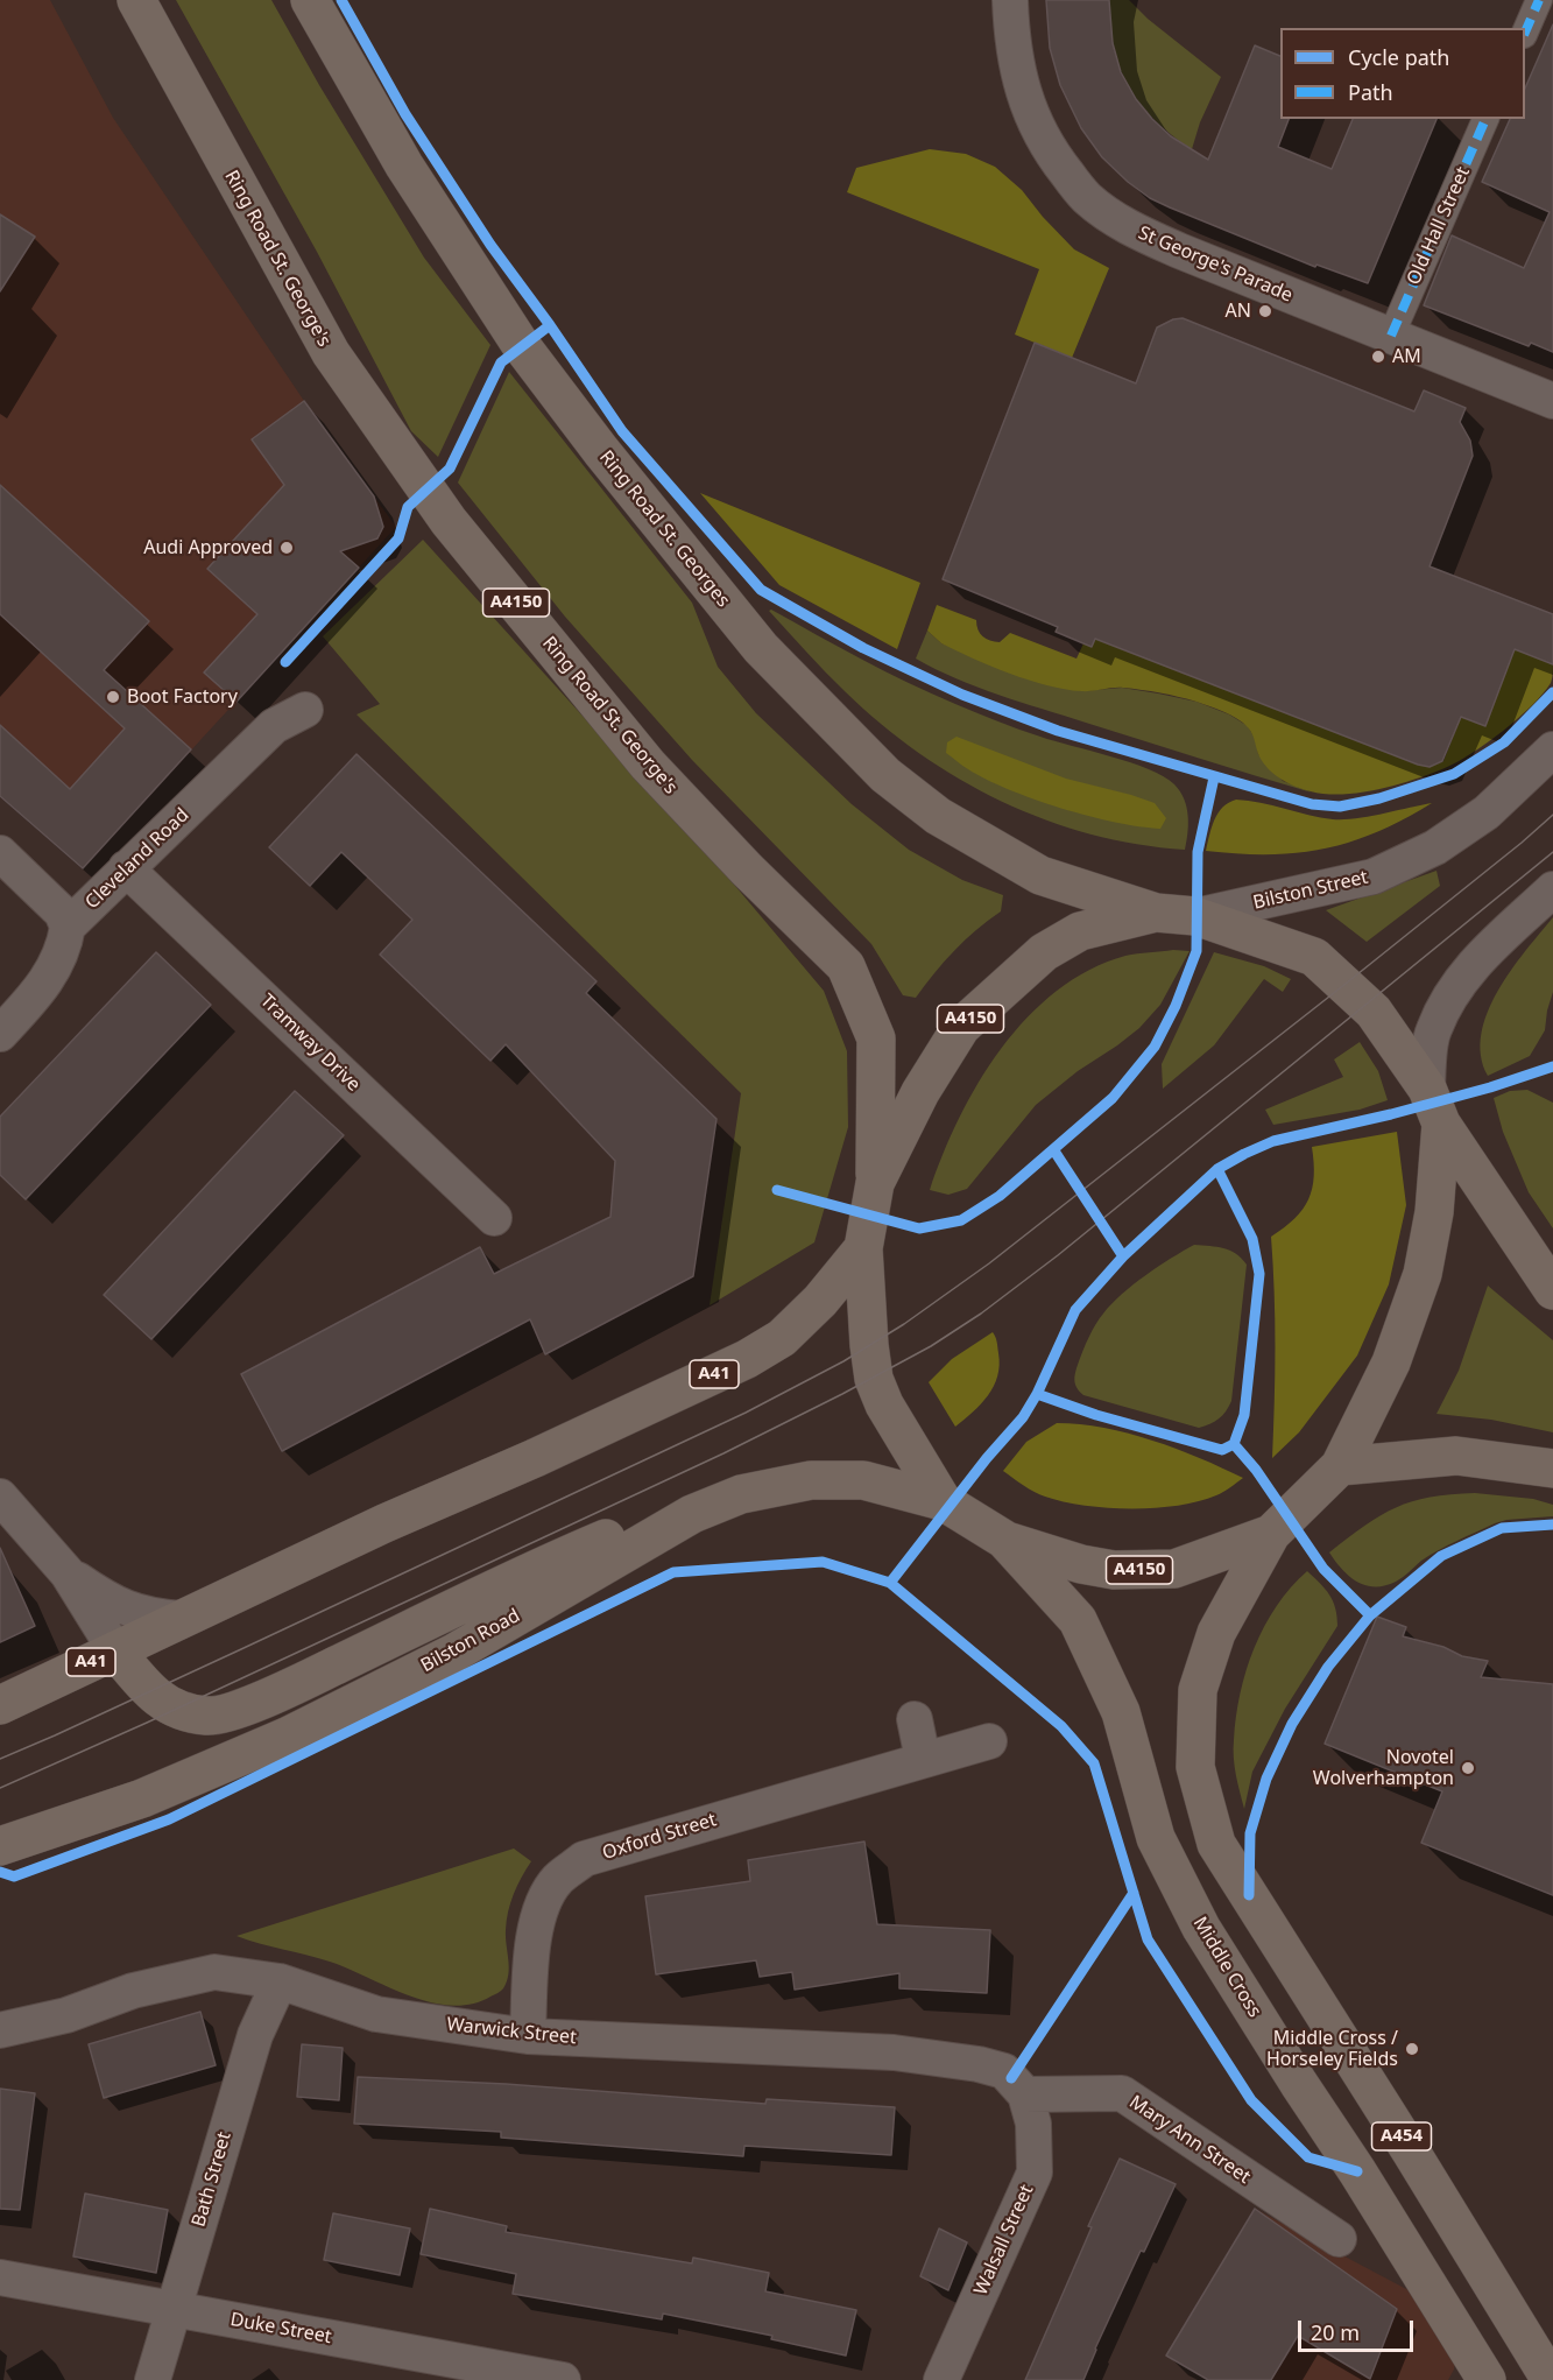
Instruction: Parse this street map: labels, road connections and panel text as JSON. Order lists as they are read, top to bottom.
{
  "streets": {
    "highway": [
      "Ring Road St. George's",
      "Ring Road St. Georges",
      "A4150",
      "A41",
      "Bilston Road",
      "Middle Cross",
      "A454"
    ],
    "street": [
      "Old Hall Street",
      "St George's Parade",
      "Cleveland Road",
      "Bilston Street",
      "Tramway Drive",
      "Oxford Street",
      "Warwick Street",
      "Mary Ann Street",
      "Bath Street",
      "Walsall Street",
      "Duke Street"
    ]
  },
  "crossings": [
    ["Old Hall Street", "St George's Parade"],
    ["Ring Road St. George's", "A4150"],
    ["Ring Road St. Georges", "A4150"],
    ["A4150", "Bilston Street"],
    ["A4150", "A41"],
    ["A4150", "Bilston Road"],
    ["A4150", "Middle Cross"],
    ["A4150", "A454"],
    ["Cleveland Road", "Tramway Drive"],
    ["Oxford Street", "Warwick Street"],
    ["Warwick Street", "Mary Ann Street"],
    ["Warwick Street", "Bath Street"],
    ["Warwick Street", "Walsall Street"],
    ["Mary Ann Street", "Walsall Street"],
    ["Bath Street", "Duke Street"]
  ],
  "places": [
    "AN",
    "AM",
    "Audi Approved",
    "Boot Factory",
    "Novotel Wolverhampton",
    "Middle Cross / Horseley Fields"
  ],
  "legend": ["Cycle path", "Path"],
  "scale_bar": "20 m"
}
